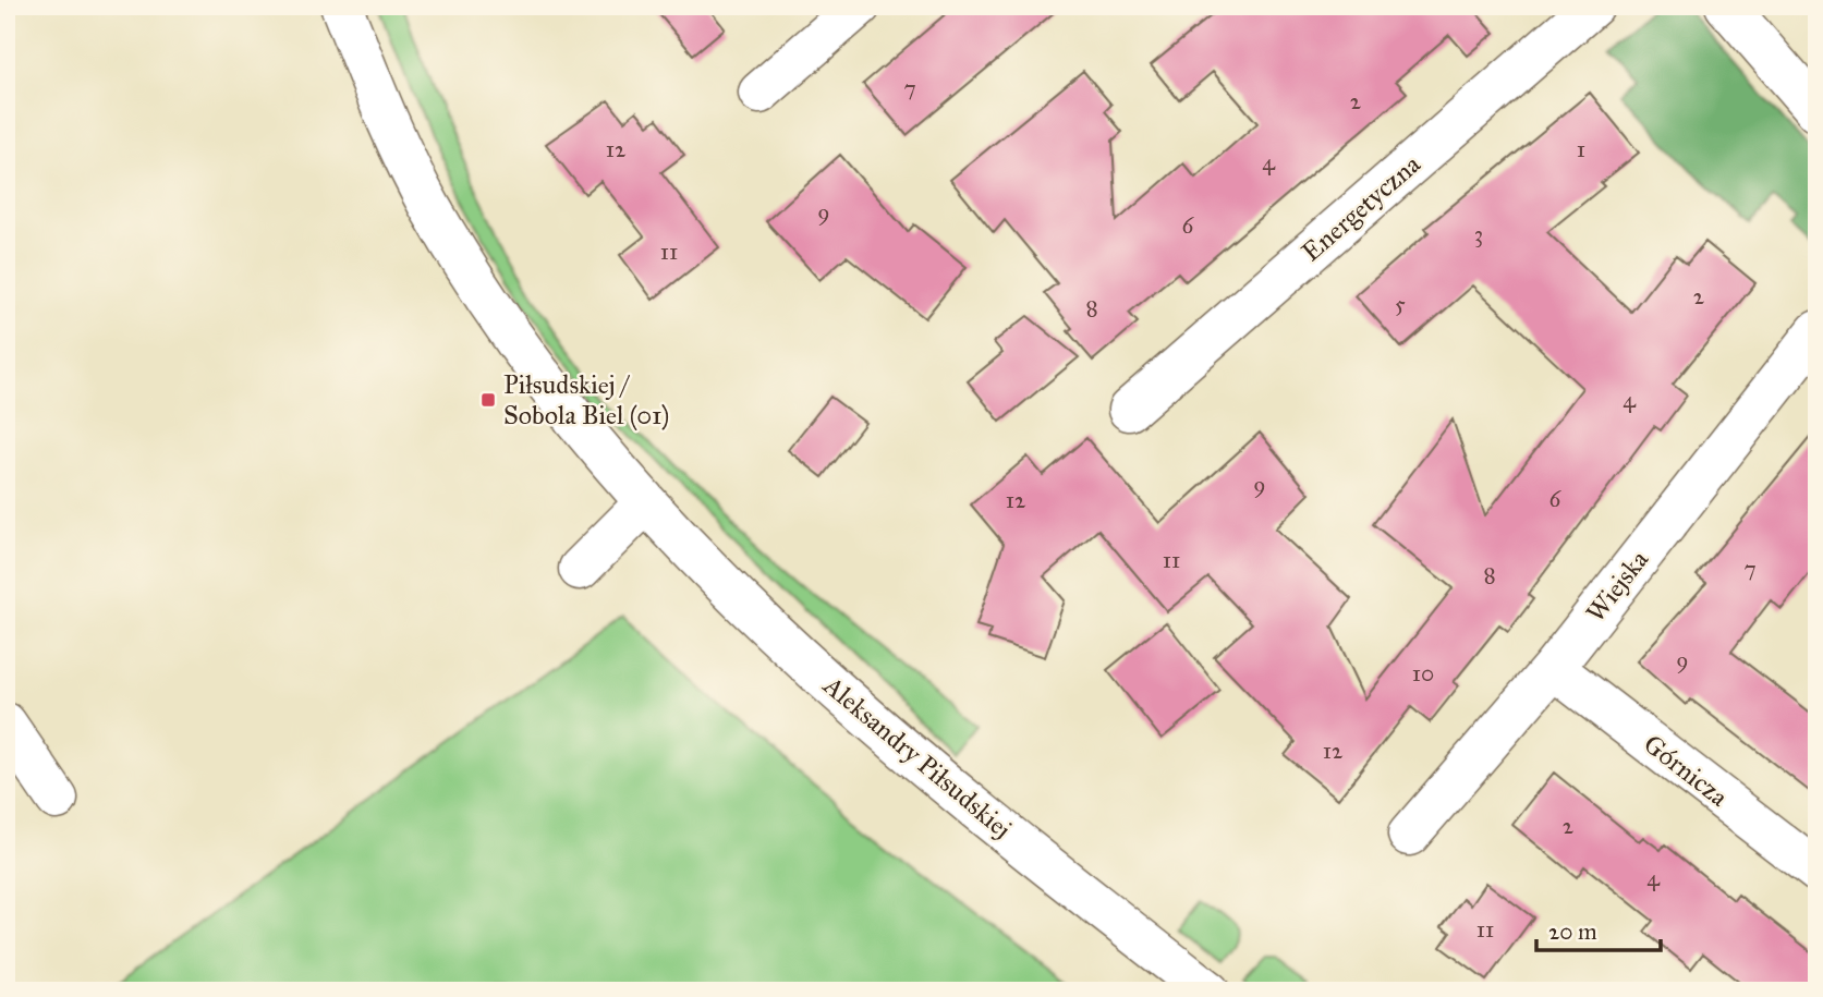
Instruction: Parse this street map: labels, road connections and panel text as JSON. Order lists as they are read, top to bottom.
{
  "streets": {
    "street": [
      "Energetyczna",
      "Wiejska",
      "Aleksandry Piłsudskiej",
      "Górnicza"
    ]
  },
  "crossings": [
    ["Wiejska", "Górnicza"]
  ],
  "places": {
    "transit": ["Piłsudskiej / Sobola Biel (01)"]
  },
  "house_numbers": [
    "7",
    "2",
    "12",
    "1",
    "4",
    "9",
    "6",
    "3",
    "11",
    "2",
    "5",
    "8",
    "4",
    "9",
    "6",
    "12",
    "11",
    "7",
    "8",
    "9",
    "10",
    "12",
    "2",
    "4",
    "11"
  ],
  "scale_bar": "20 m"
}
